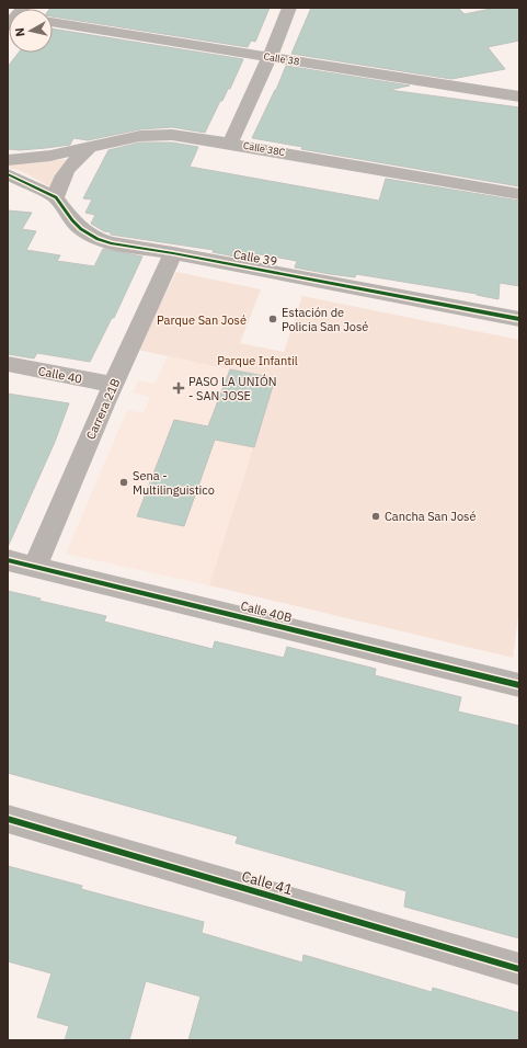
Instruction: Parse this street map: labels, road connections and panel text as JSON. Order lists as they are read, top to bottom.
{
  "streets": {
    "street": [
      "Calle 38",
      "Calle 38C",
      "Calle 39",
      "Calle 40",
      "Carrera 21B",
      "Calle 40B",
      "Calle 41"
    ]
  },
  "crossings": [
    ["Calle 39", "Carrera 21B"],
    ["Calle 40", "Carrera 21B"],
    ["Carrera 21B", "Calle 40B"]
  ],
  "parks": ["Parque San José", "Parque Infantil"],
  "places": {
    "other": ["Estación de Policia San José", "Sena - Multilinguistico", "Cancha San José"],
    "health": ["PASO LA UNIÓN - SAN JOSE"]
  },
  "north": "left"
}
